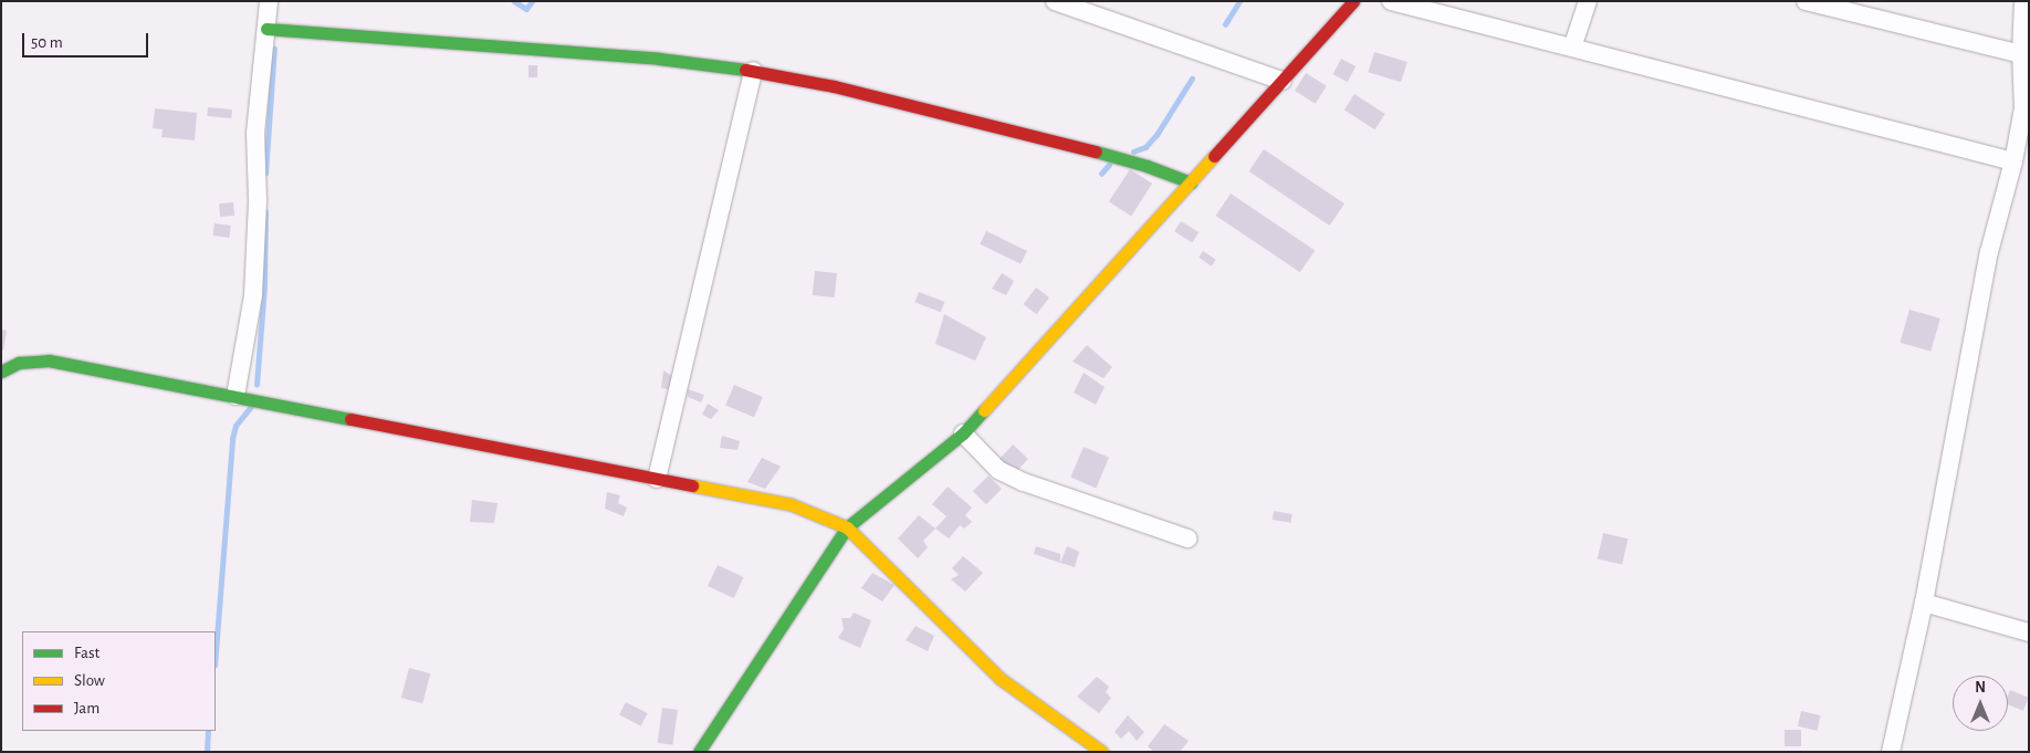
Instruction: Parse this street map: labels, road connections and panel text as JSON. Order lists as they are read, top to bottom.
{
  "legend": ["Fast", "Slow", "Jam"],
  "scale_bar": "50 m",
  "north": "top"
}
